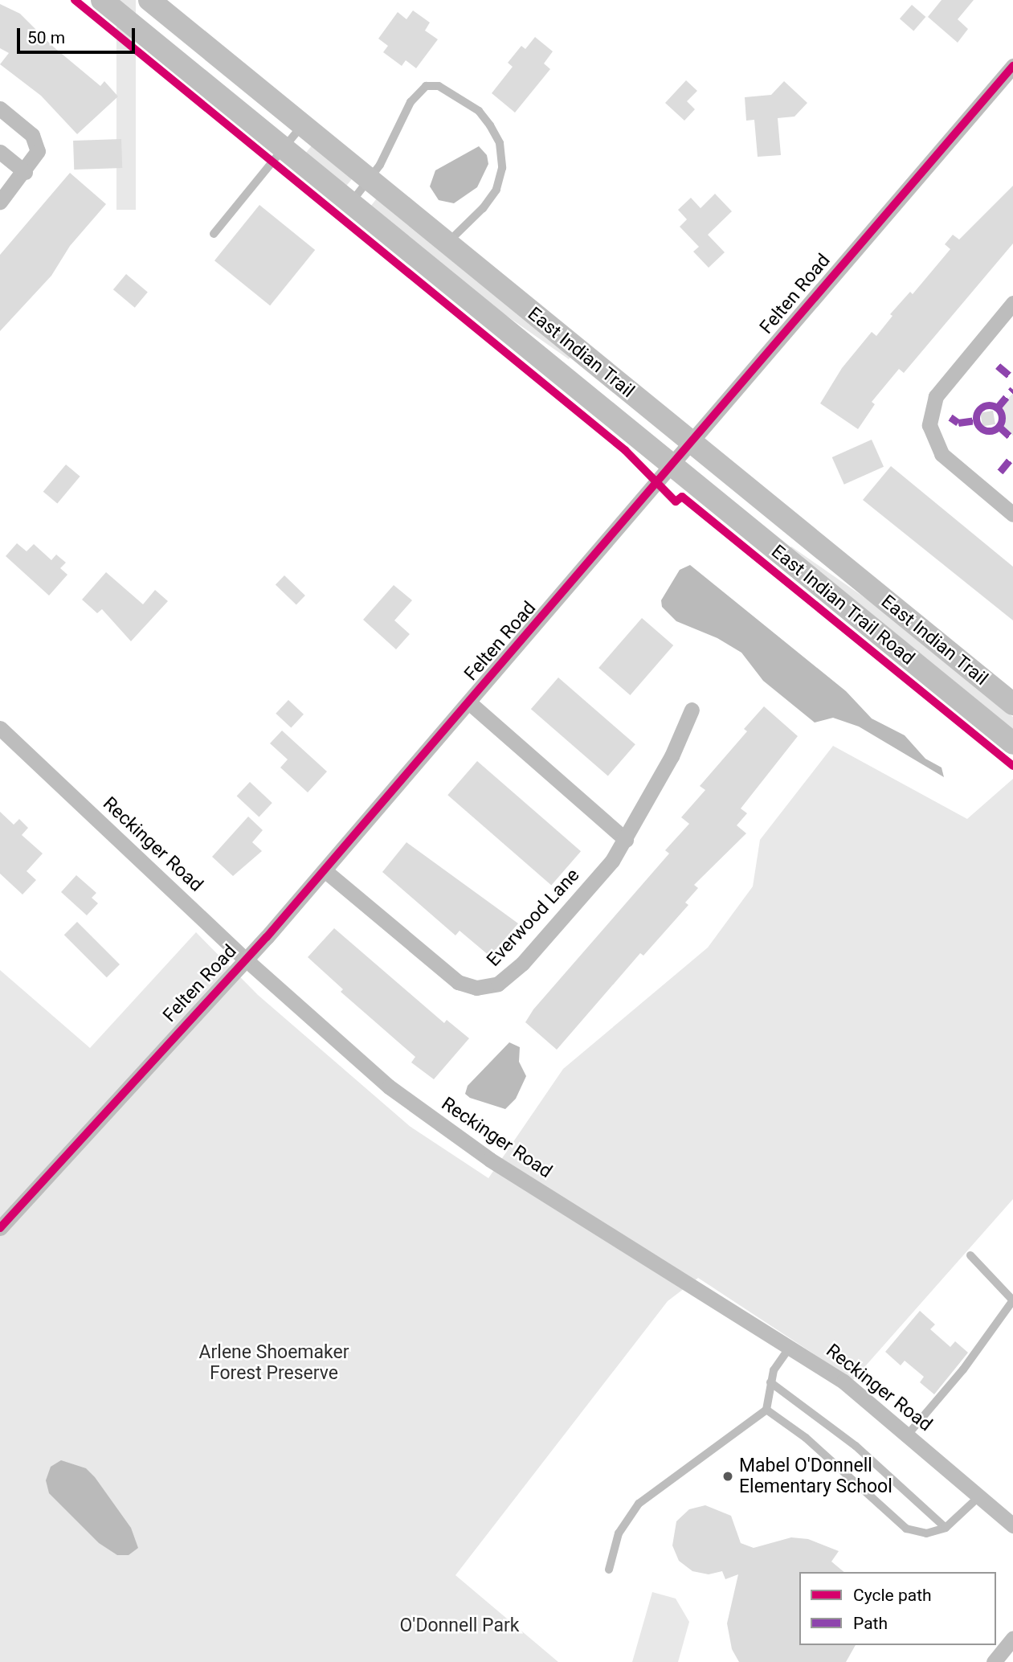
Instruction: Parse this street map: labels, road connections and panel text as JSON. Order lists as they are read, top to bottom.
{
  "streets": {
    "main road": ["East Indian Trail", "East Indian Trail Road"],
    "street": ["Felten Road", "Reckinger Road", "Everwood Lane"]
  },
  "crossings": [
    ["Felten Road", "East Indian Trail"],
    ["Felten Road", "East Indian Trail Road"],
    ["Felten Road", "Reckinger Road"],
    ["Felten Road", "Everwood Lane"],
    ["East Indian Trail", "East Indian Trail Road"]
  ],
  "parks": ["Arlene Shoemaker Forest Preserve", "O'Donnell Park"],
  "places": ["Mabel O'Donnell Elementary School"],
  "legend": ["Cycle path", "Path"],
  "scale_bar": "50 m"
}
